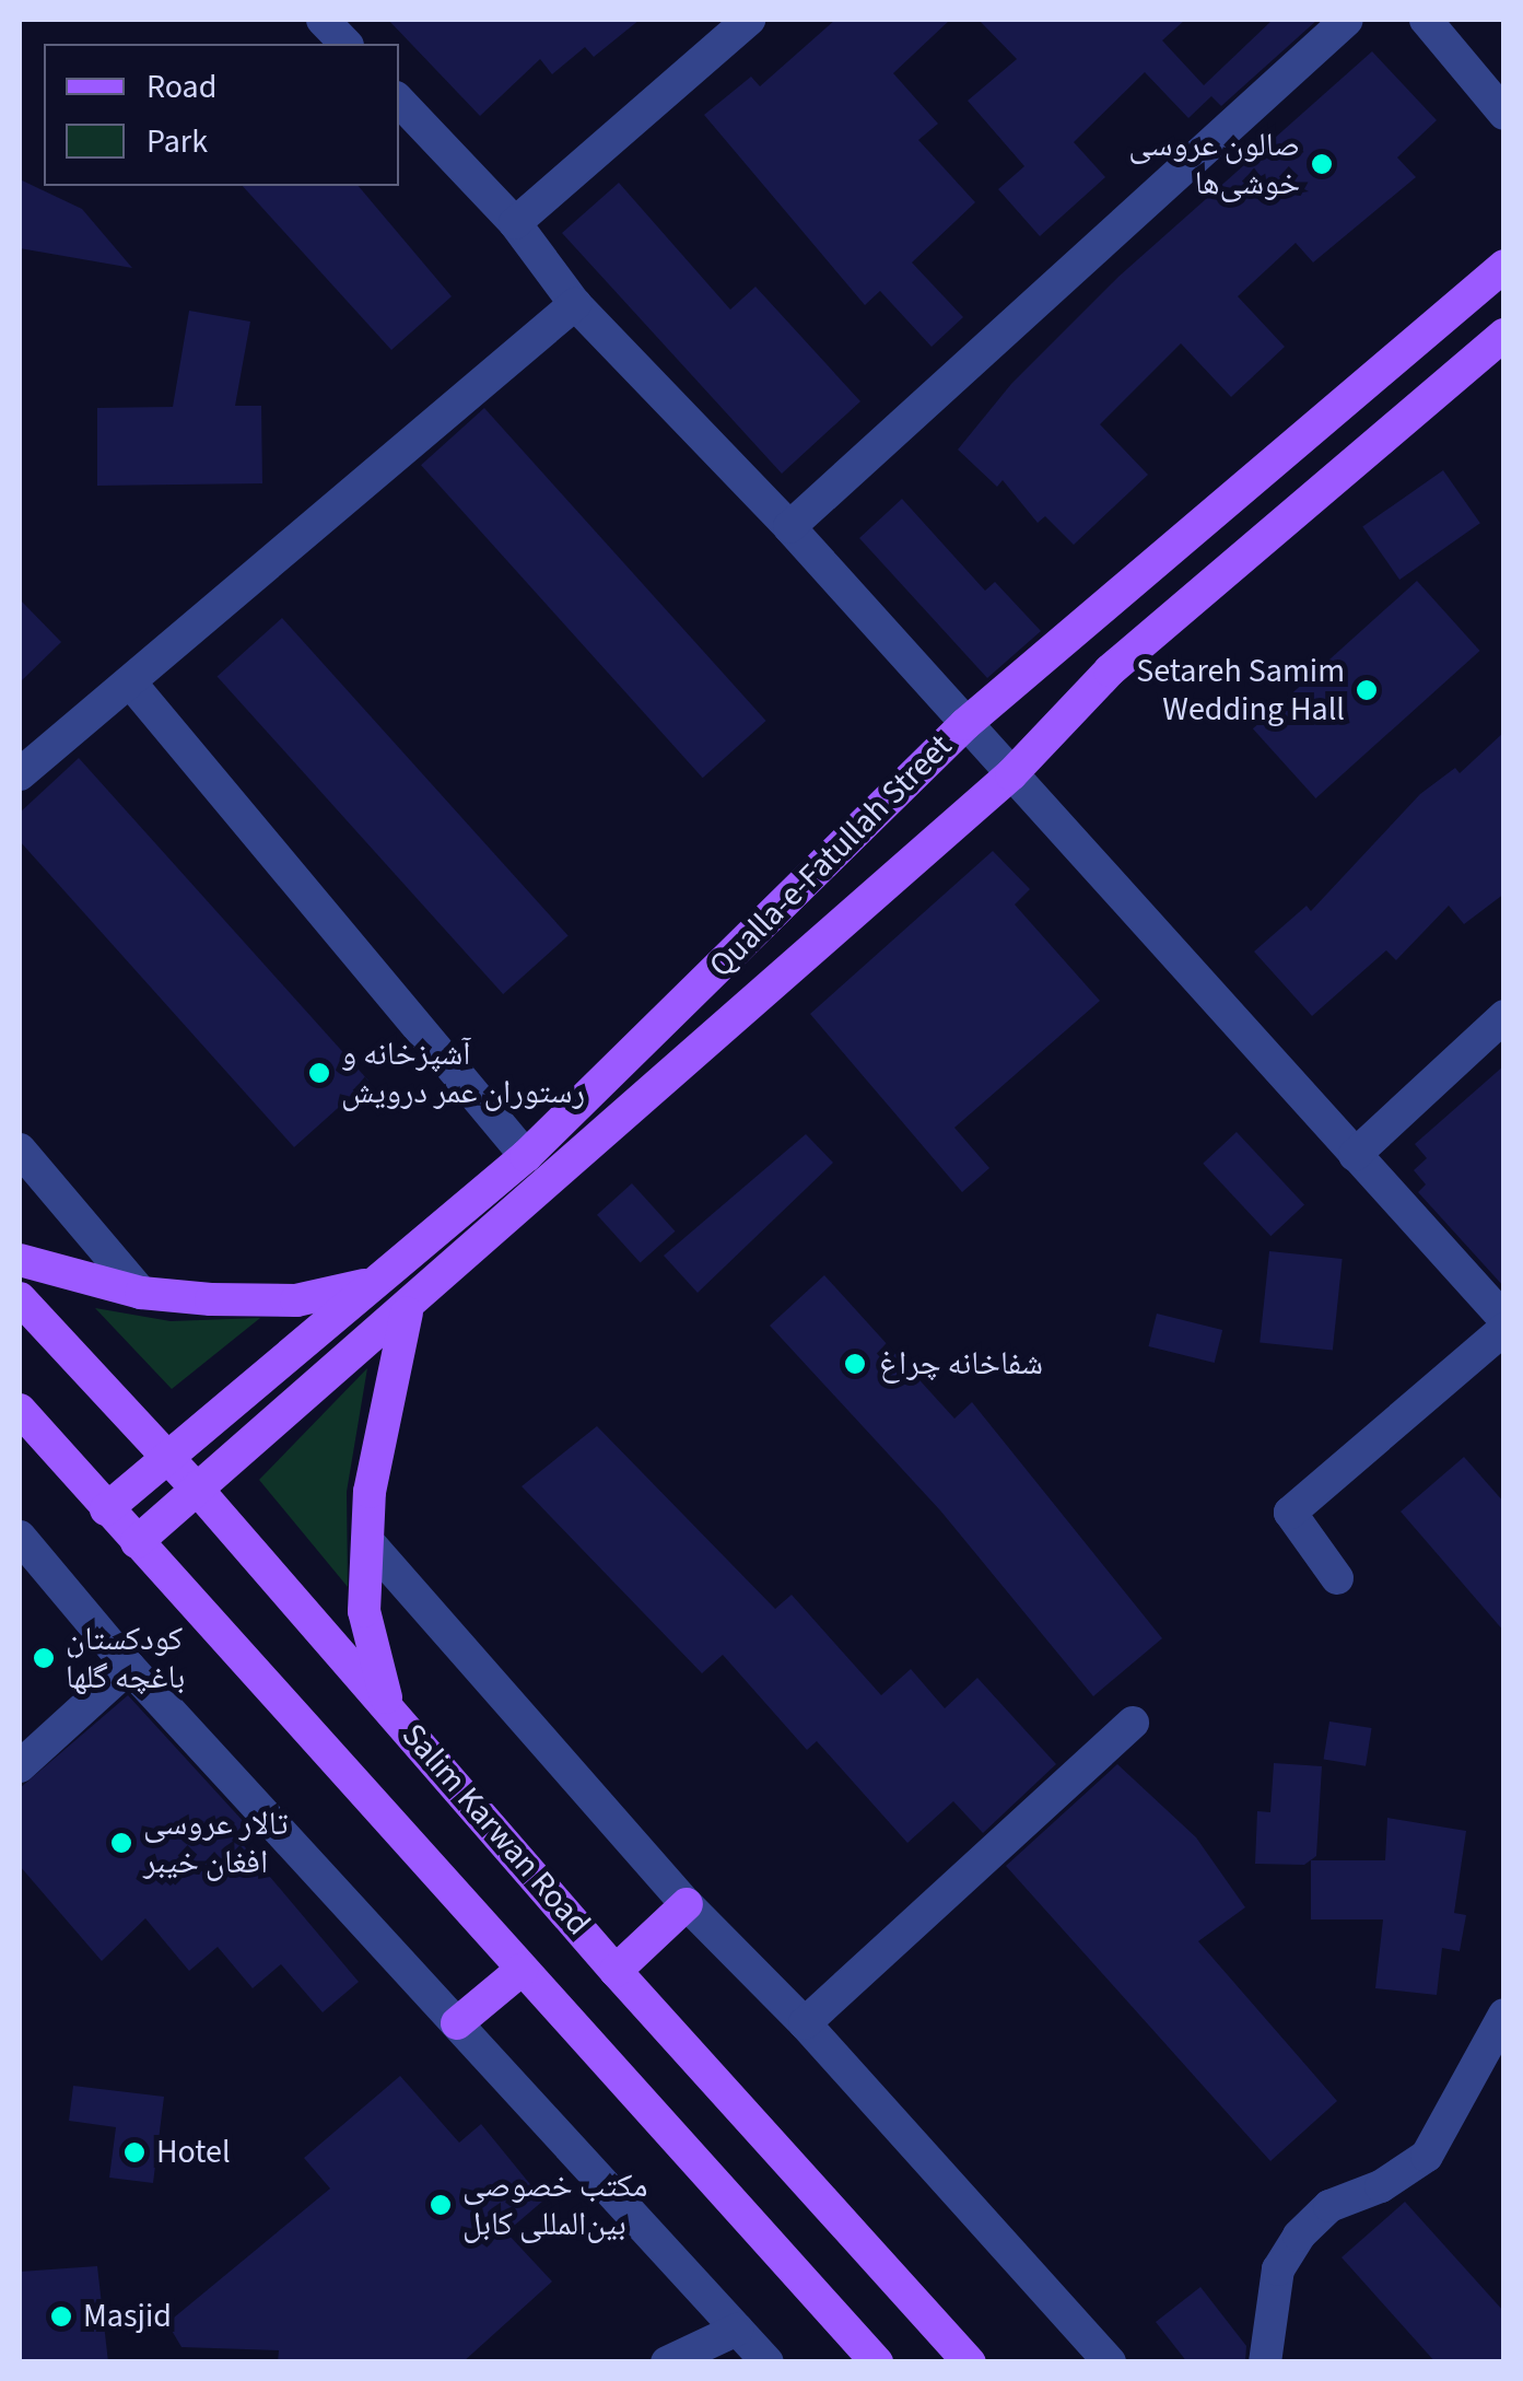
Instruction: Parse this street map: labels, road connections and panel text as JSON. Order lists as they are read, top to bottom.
{
  "streets": {
    "main road": ["Qualla-e-Fatullah Street", "Salim Karwan Road"]
  },
  "crossings": [
    ["Qualla-e-Fatullah Street", "Salim Karwan Road"]
  ],
  "places": [
    "صالون عروسی خوشی‌ها",
    "Setareh Samim Wedding Hall",
    "آشپزخانه و رستوران عمر درویش",
    "شفاخانه چراغ",
    "کودکستان باغچه گلها",
    "تالار عروسی افغان خیبر",
    "Hotel",
    "مکتب خصوصی بین‌المللی کابل",
    "Masjid"
  ],
  "legend": ["Road", "Park"]
}
